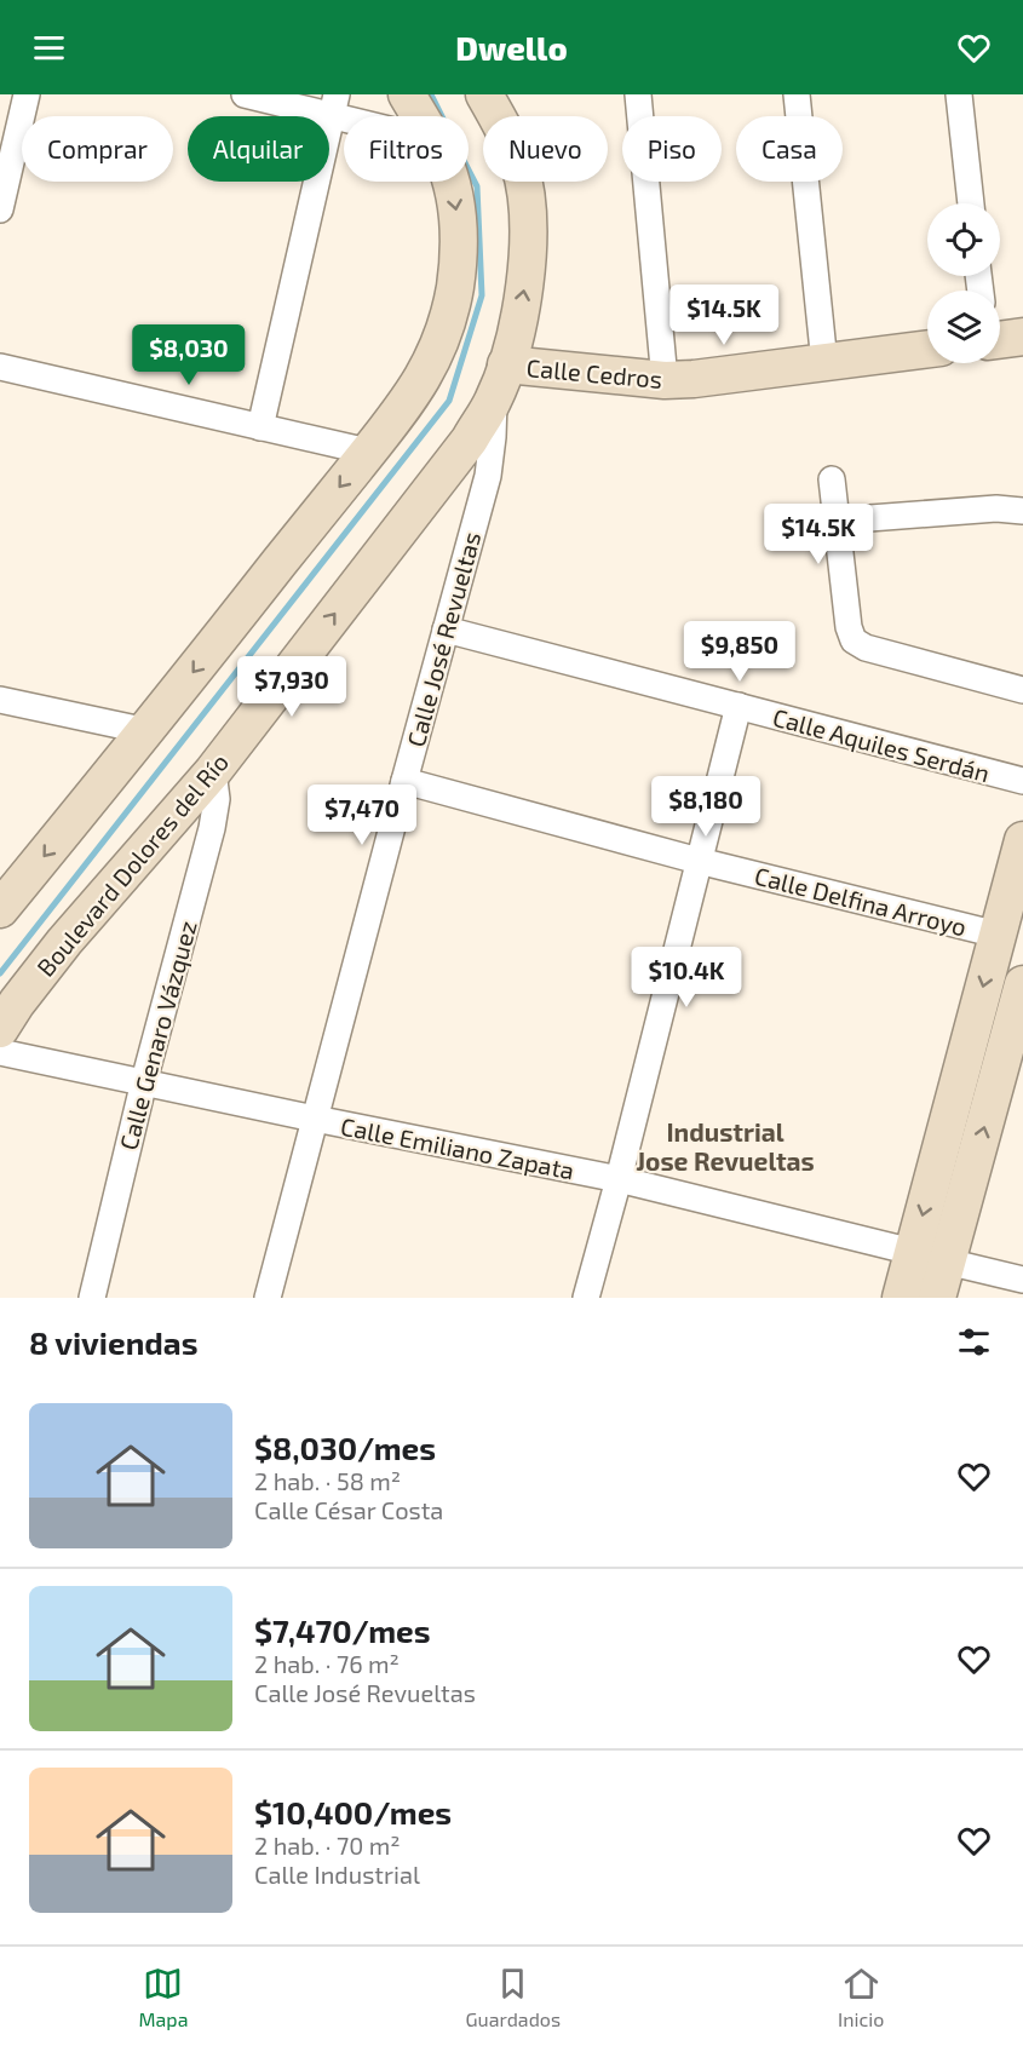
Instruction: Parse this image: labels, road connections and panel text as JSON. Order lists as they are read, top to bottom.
{
  "streets": {
    "street": [
      "Calle Cedros",
      "Calle José Revueltas",
      "Calle Aquiles Serdán",
      "Boulevard Dolores del Río",
      "Calle Delfina Arroyo",
      "Calle Genaro Vázquez",
      "Calle Emiliano Zapata"
    ]
  },
  "crossings": [
    ["Calle Cedros", "Boulevard Dolores del Río"],
    ["Calle José Revueltas", "Calle Aquiles Serdán"],
    ["Calle José Revueltas", "Boulevard Dolores del Río"],
    ["Calle José Revueltas", "Calle Delfina Arroyo"],
    ["Calle José Revueltas", "Calle Emiliano Zapata"],
    ["Boulevard Dolores del Río", "Calle Genaro Vázquez"],
    ["Calle Genaro Vázquez", "Calle Emiliano Zapata"]
  ],
  "districts": ["Industrial Jose Revueltas"],
  "page": {
    "header": "Dwello",
    "chip": [
      "Comprar",
      "Alquilar",
      "Filtros",
      "Nuevo",
      "Piso",
      "Casa"
    ],
    "price": [
      "$14.5K",
      "$8,030",
      "$14.5K",
      "$9,850",
      "$7,930",
      "$8,180",
      "$7,470",
      "$10.4K"
    ],
    "heading": "8 viviendas",
    "list": [
      {
        "name": "$8,030/mes",
        "note": "2 hab. · 58 m² · Calle César Costa"
      },
      {
        "name": "$7,470/mes",
        "note": "2 hab. · 76 m² · Calle José Revueltas"
      },
      {
        "name": "$10,400/mes",
        "note": "2 hab. · 70 m² · Calle Industrial"
      }
    ],
    "tabs": ["Mapa", "Guardados", "Inicio"]
  }
}
